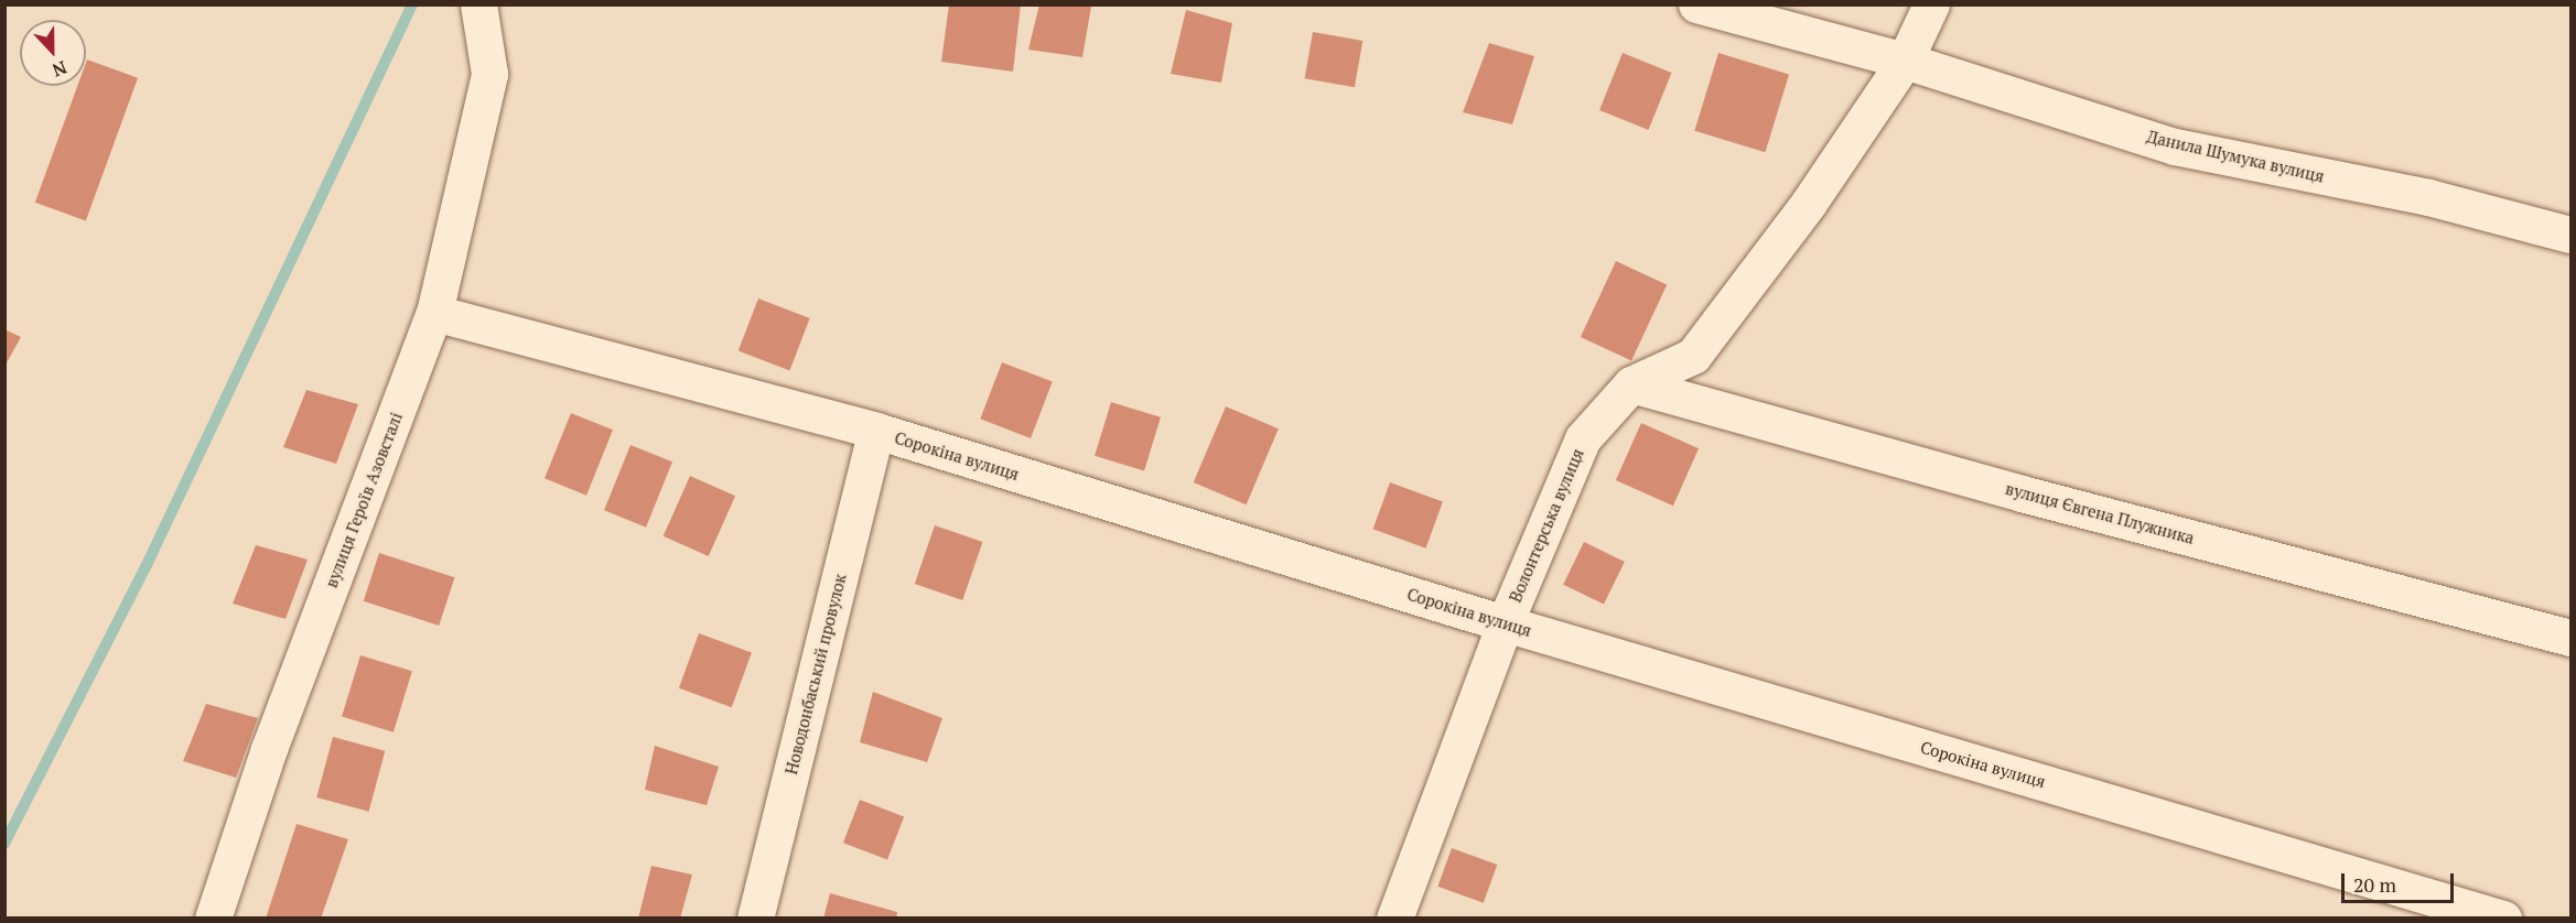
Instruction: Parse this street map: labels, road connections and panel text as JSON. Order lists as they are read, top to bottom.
{
  "streets": {
    "street": [
      "Данила Шумука вулиця",
      "Сорокіна вулиця",
      "вулиця Героїв Азовсталі",
      "вулиця Євгена Плужника",
      "Волонтерська вулиця",
      "Новодонбаський провулок"
    ]
  },
  "crossings": [
    ["Данила Шумука вулиця", "Волонтерська вулиця"],
    ["Сорокіна вулиця", "вулиця Героїв Азовсталі"],
    ["Сорокіна вулиця", "Волонтерська вулиця"],
    ["Сорокіна вулиця", "Новодонбаський провулок"],
    ["вулиця Євгена Плужника", "Волонтерська вулиця"]
  ],
  "scale_bar": "20 m",
  "north": "bottom"
}
